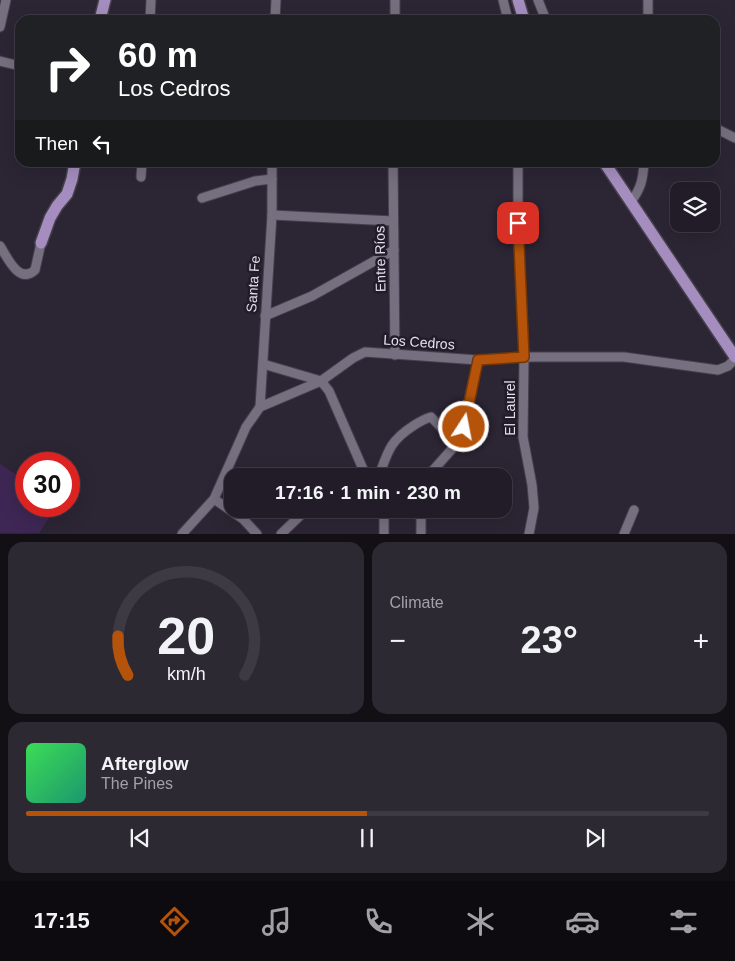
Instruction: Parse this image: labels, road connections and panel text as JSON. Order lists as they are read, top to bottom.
{
  "streets": {
    "street": [
      "Entre Ríos",
      "Santa Fe",
      "Los Cedros",
      "El Laurel"
    ]
  },
  "crossings": [
    ["Entre Ríos", "Los Cedros"],
    ["Santa Fe", "Los Cedros"],
    ["Los Cedros", "El Laurel"]
  ],
  "page": {
    "turn": ["60 m", "Los Cedros"],
    "then": "Then",
    "limit": "30",
    "trip": "17:16 · 1 min · 230 m",
    "tile": "Climate",
    "heat": ["−", "23°", "+"],
    "song": ["Afterglow", "The Pines"],
    "tabs": "17:15",
    "gauge": ["20", "km/h"]
  }
}
